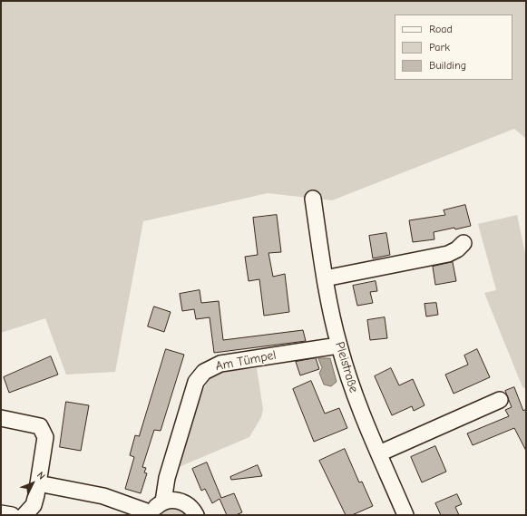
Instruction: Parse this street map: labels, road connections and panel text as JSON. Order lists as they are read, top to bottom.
{
  "streets": {
    "street": ["Am Tümpel", "Pleistraße"]
  },
  "crossings": [
    ["Am Tümpel", "Pleistraße"]
  ],
  "legend": ["Road", "Park", "Building"],
  "north": "top right"
}
